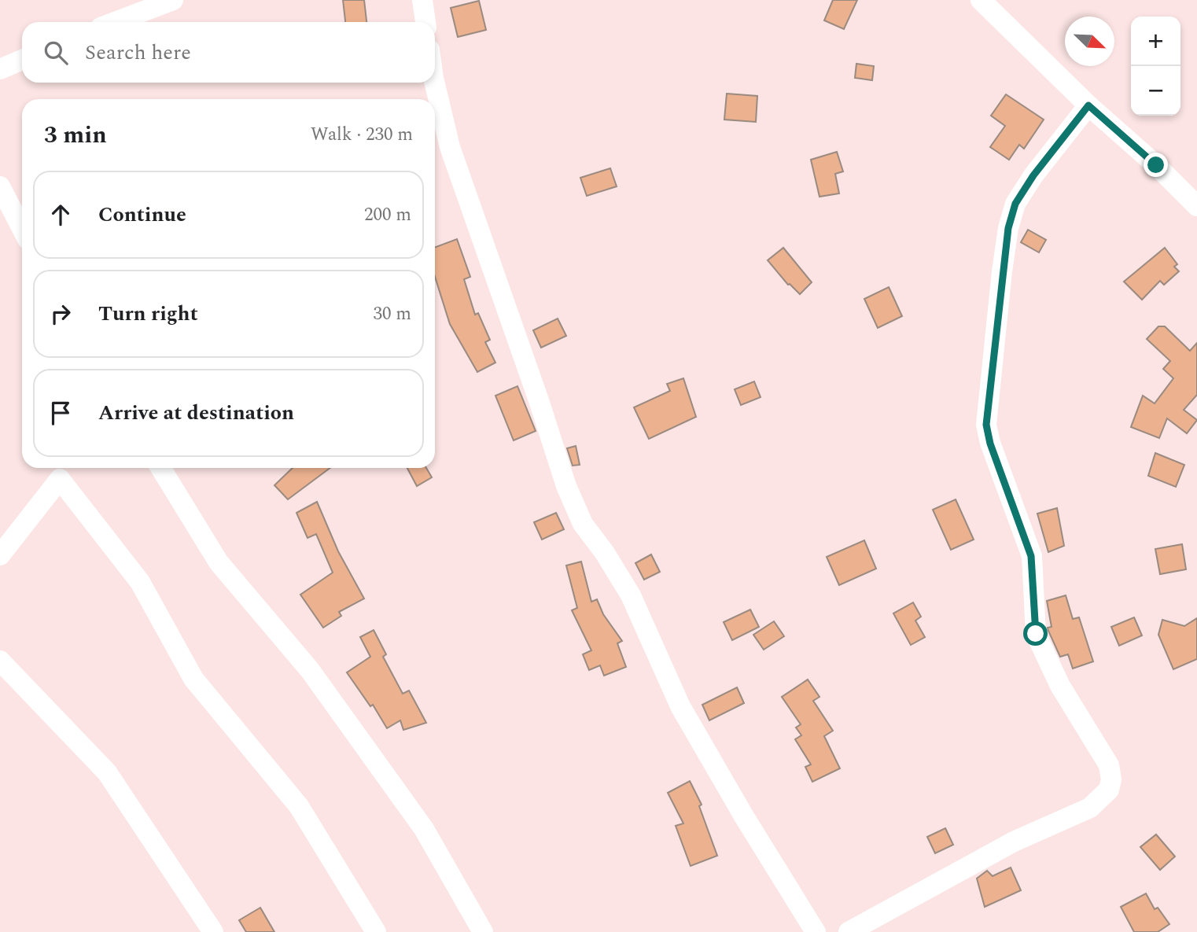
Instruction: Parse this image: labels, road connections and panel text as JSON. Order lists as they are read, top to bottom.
{
  "north": "bottom right",
  "page": {
    "map_buttons": ["+", "−"],
    "search": "Search here",
    "heading": ["3 min", "Walk · 230 m"],
    "list": [
      ["Continue", "200 m"],
      ["Turn right", "30 m"],
      "Arrive at destination"
    ]
  }
}
